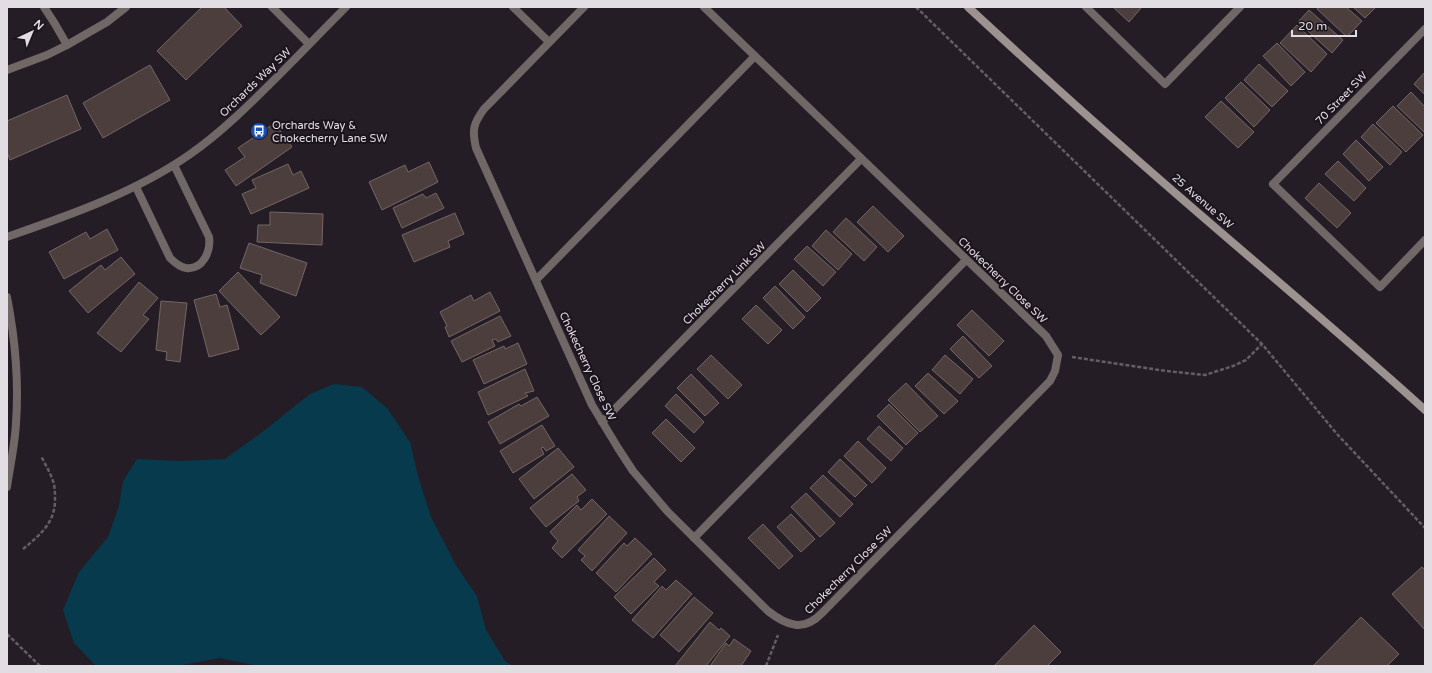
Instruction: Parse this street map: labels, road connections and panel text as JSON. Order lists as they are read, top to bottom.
{
  "streets": {
    "main road": ["25 Avenue SW"],
    "street": [
      "Orchards Way SW",
      "70 Street SW",
      "Chokecherry Close SW",
      "Chokecherry Link SW"
    ]
  },
  "crossings": [
    ["Chokecherry Close SW", "Chokecherry Link SW"]
  ],
  "places": {
    "bus stop": ["Orchards Way & Chokecherry Lane SW"]
  },
  "scale_bar": "20 m",
  "north": "top right"
}
